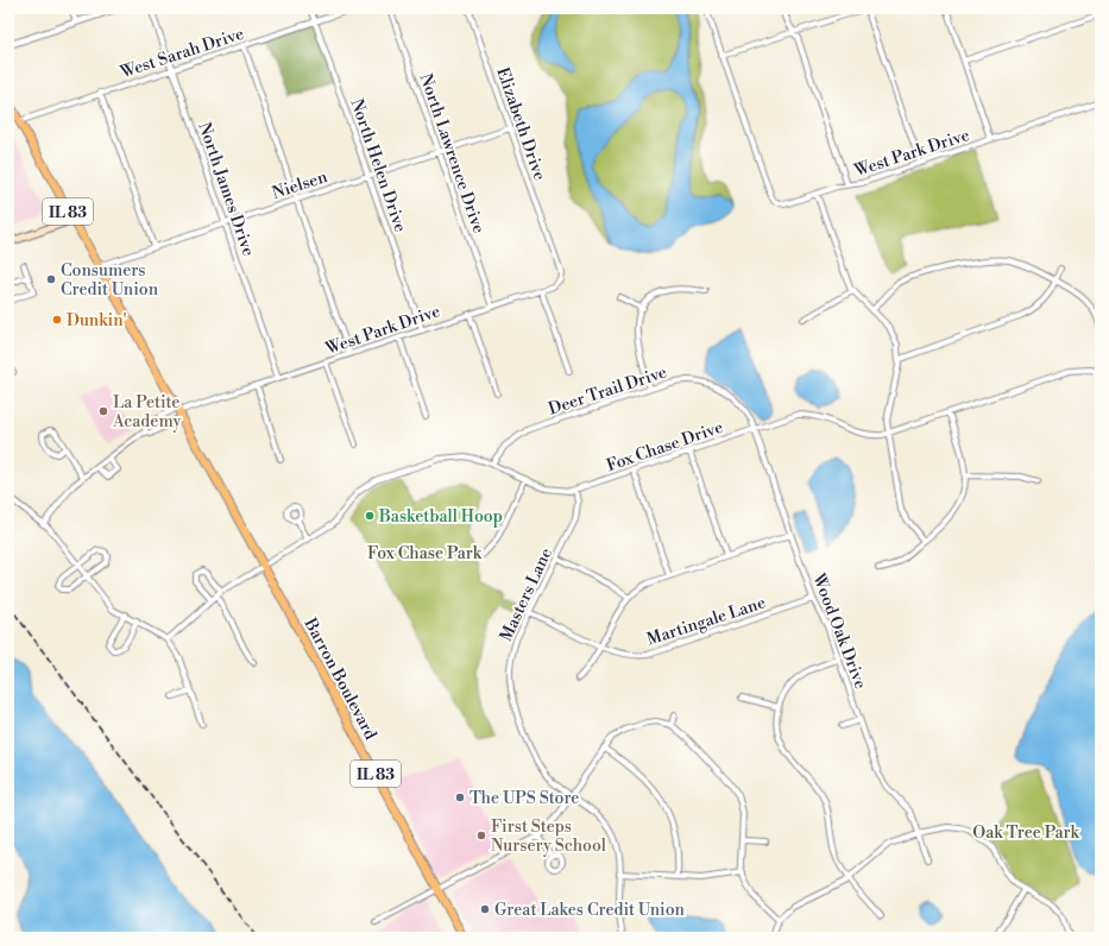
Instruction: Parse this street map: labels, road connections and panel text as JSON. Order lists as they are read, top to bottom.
{
  "streets": {
    "main road": ["IL 83", "Barron Boulevard"],
    "street": [
      "West Sarah Drive",
      "Elizabeth Drive",
      "West Park Drive",
      "North Lawrence Drive",
      "North Helen Drive",
      "Nielsen",
      "North James Drive",
      "Deer Trail Drive",
      "Fox Chase Drive",
      "Masters Lane",
      "Martingale Lane",
      "Wood Oak Drive"
    ]
  },
  "crossings": [
    ["West Sarah Drive", "North Helen Drive"],
    ["West Sarah Drive", "North James Drive"],
    ["West Sarah Drive", "IL 83"],
    ["Elizabeth Drive", "West Park Drive"],
    ["Elizabeth Drive", "Nielsen"],
    ["West Park Drive", "North Lawrence Drive"],
    ["West Park Drive", "North Helen Drive"],
    ["West Park Drive", "North James Drive"],
    ["West Park Drive", "IL 83"],
    ["North Lawrence Drive", "Nielsen"],
    ["North Helen Drive", "Nielsen"],
    ["Nielsen", "North James Drive"],
    ["Nielsen", "IL 83"],
    ["IL 83", "Fox Chase Drive"],
    ["IL 83", "Barron Boulevard"],
    ["Deer Trail Drive", "Fox Chase Drive"],
    ["Deer Trail Drive", "Wood Oak Drive"],
    ["Fox Chase Drive", "Masters Lane"],
    ["Fox Chase Drive", "Wood Oak Drive"],
    ["Fox Chase Drive", "Barron Boulevard"],
    ["Masters Lane", "Martingale Lane"],
    ["Martingale Lane", "Wood Oak Drive"]
  ],
  "parks": ["Fox Chase Park", "Oak Tree Park"],
  "places": [
    "Consumers Credit Union",
    "Dunkin'",
    "La Petite Academy",
    "Basketball Hoop",
    "The UPS Store",
    "First Steps Nursery School",
    "Great Lakes Credit Union"
  ]
}
